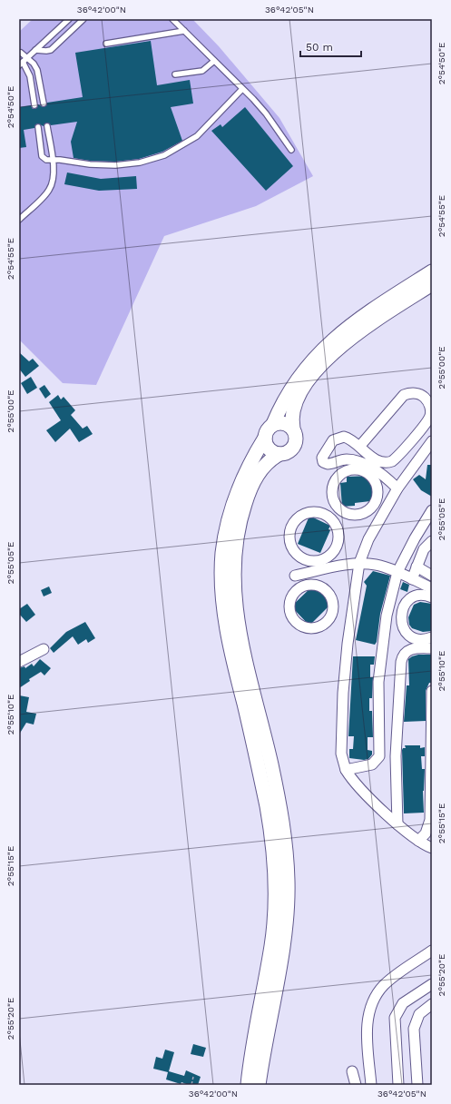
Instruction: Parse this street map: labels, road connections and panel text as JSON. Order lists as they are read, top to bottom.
{
  "scale_bar": "50 m",
  "coordinates": [
    "36°42'00\"N",
    "36°42'05\"N",
    "2°54'50\"E",
    "2°54'55\"E",
    "2°55'00\"E",
    "2°55'05\"E",
    "2°55'10\"E",
    "2°55'15\"E",
    "2°55'20\"E"
  ]
}
